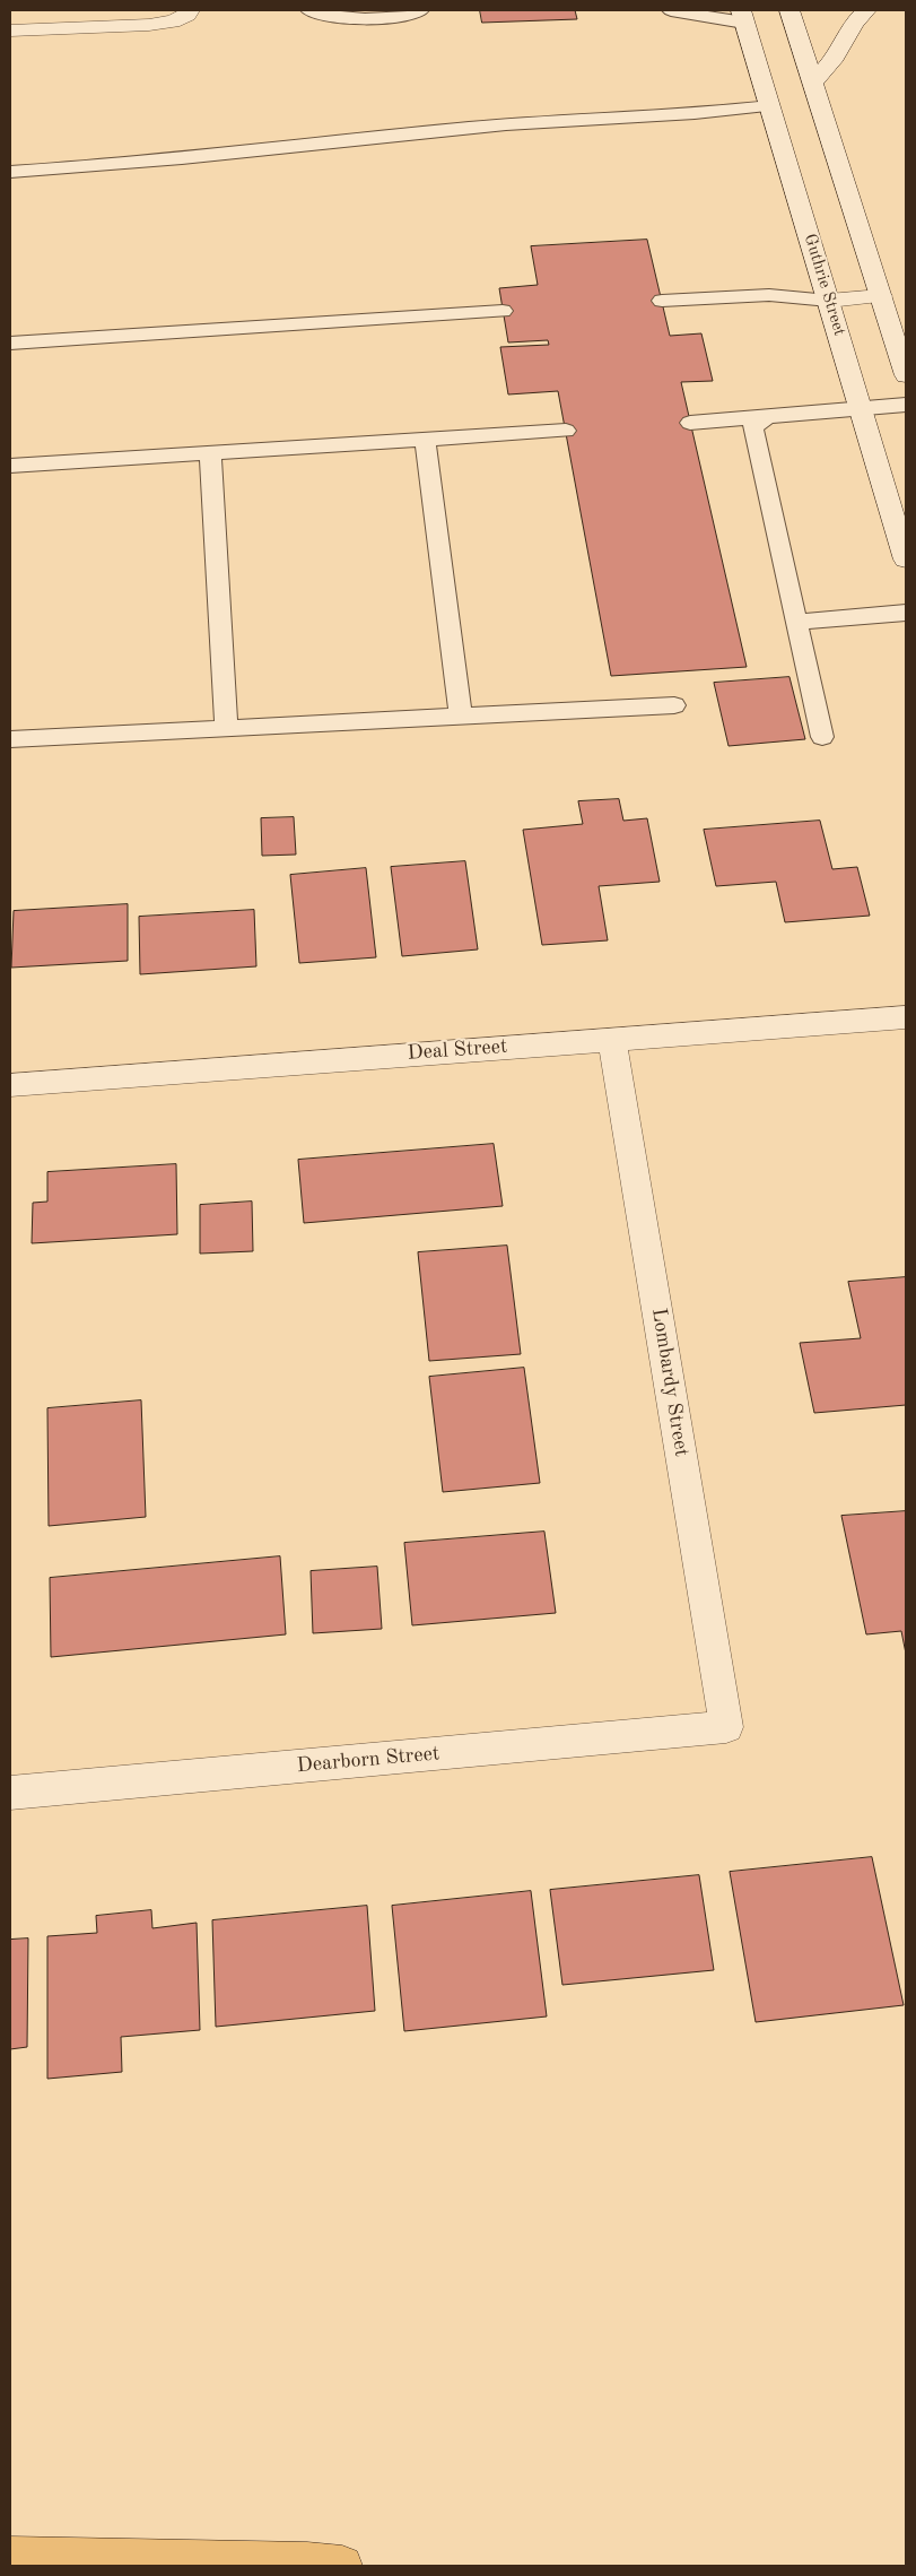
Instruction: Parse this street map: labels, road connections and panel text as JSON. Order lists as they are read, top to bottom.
{
  "streets": {
    "street": [
      "Guthrie Street",
      "Deal Street",
      "Lombardy Street",
      "Dearborn Street"
    ]
  },
  "crossings": [
    ["Deal Street", "Lombardy Street"],
    ["Lombardy Street", "Dearborn Street"]
  ]
}
